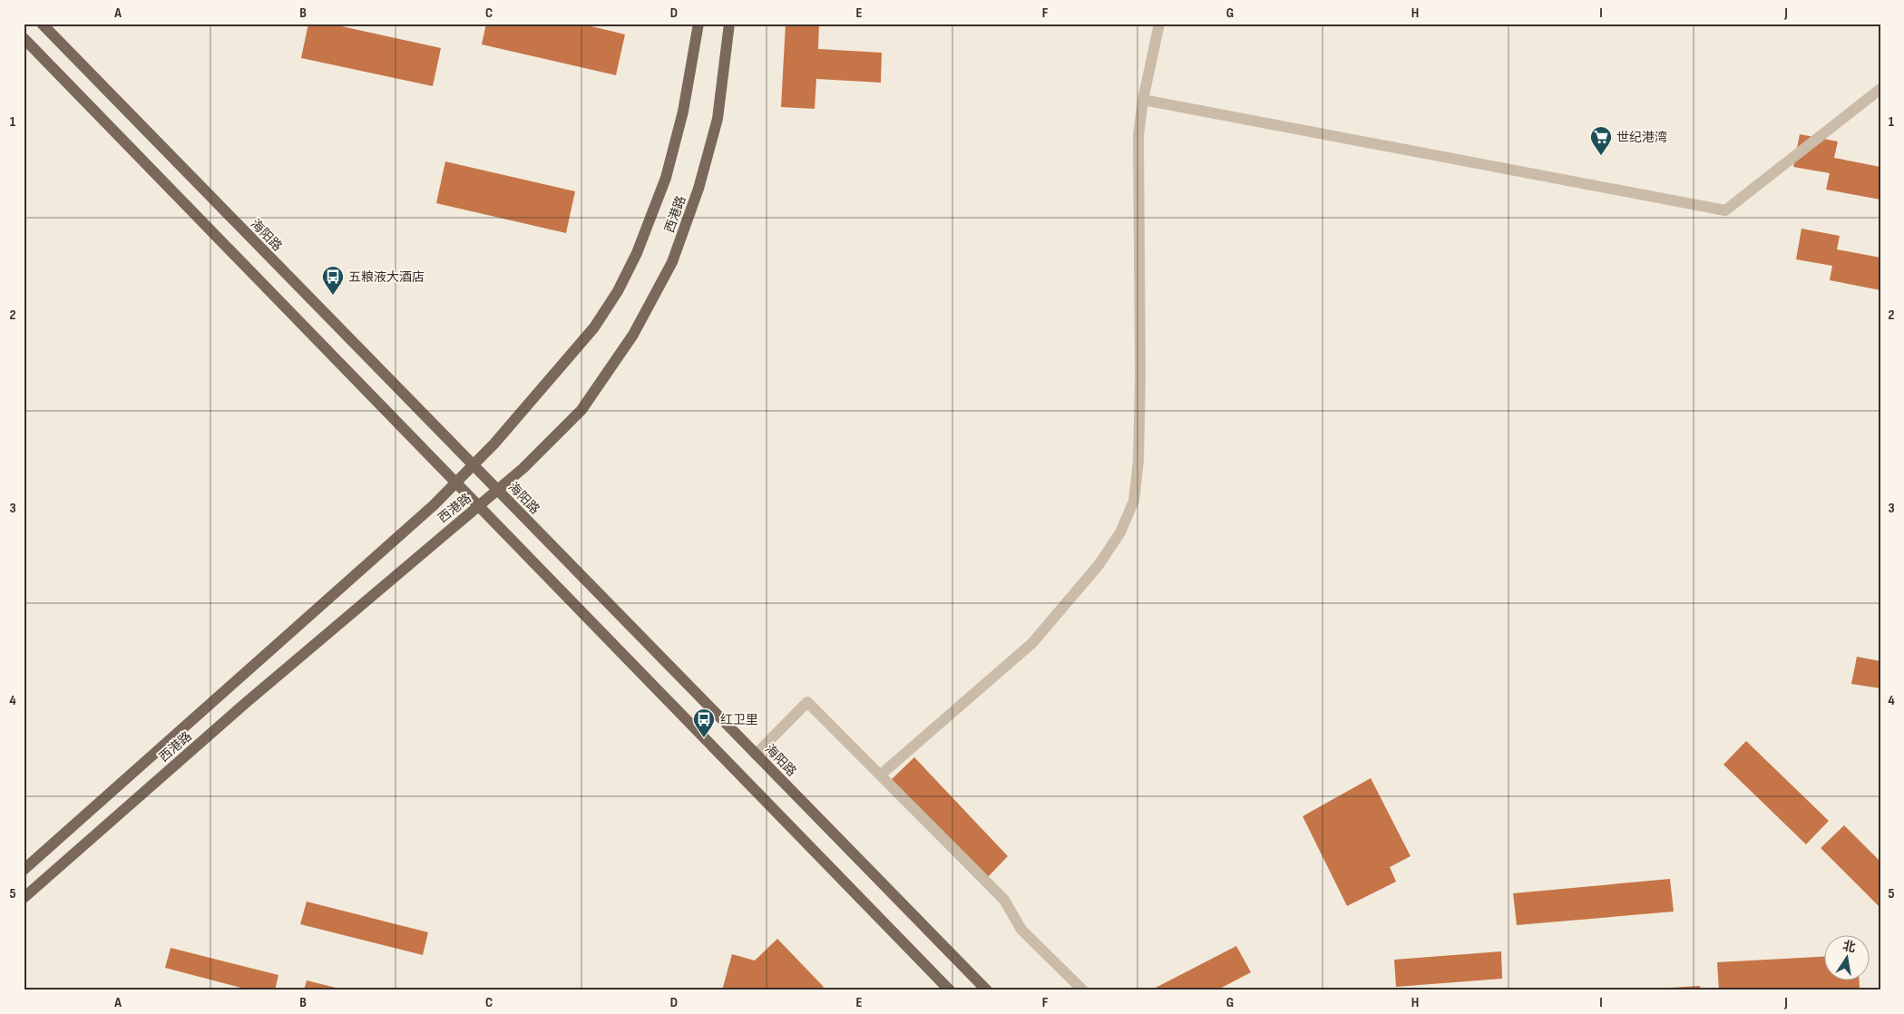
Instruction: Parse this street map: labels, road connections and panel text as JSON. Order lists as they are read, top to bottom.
{
  "streets": {
    "main road": ["西港路", "海阳路"]
  },
  "crossings": [
    ["西港路", "海阳路"]
  ],
  "places": {
    "supermarket": ["世纪港湾"],
    "bus stop": ["五粮液大酒店", "红卫里"]
  },
  "north": "top",
  "grid": {
    "columns": [
      "A",
      "B",
      "C",
      "D",
      "E",
      "F",
      "G",
      "H",
      "I",
      "J"
    ],
    "rows": [
      "1",
      "2",
      "3",
      "4",
      "5"
    ]
  }
}
